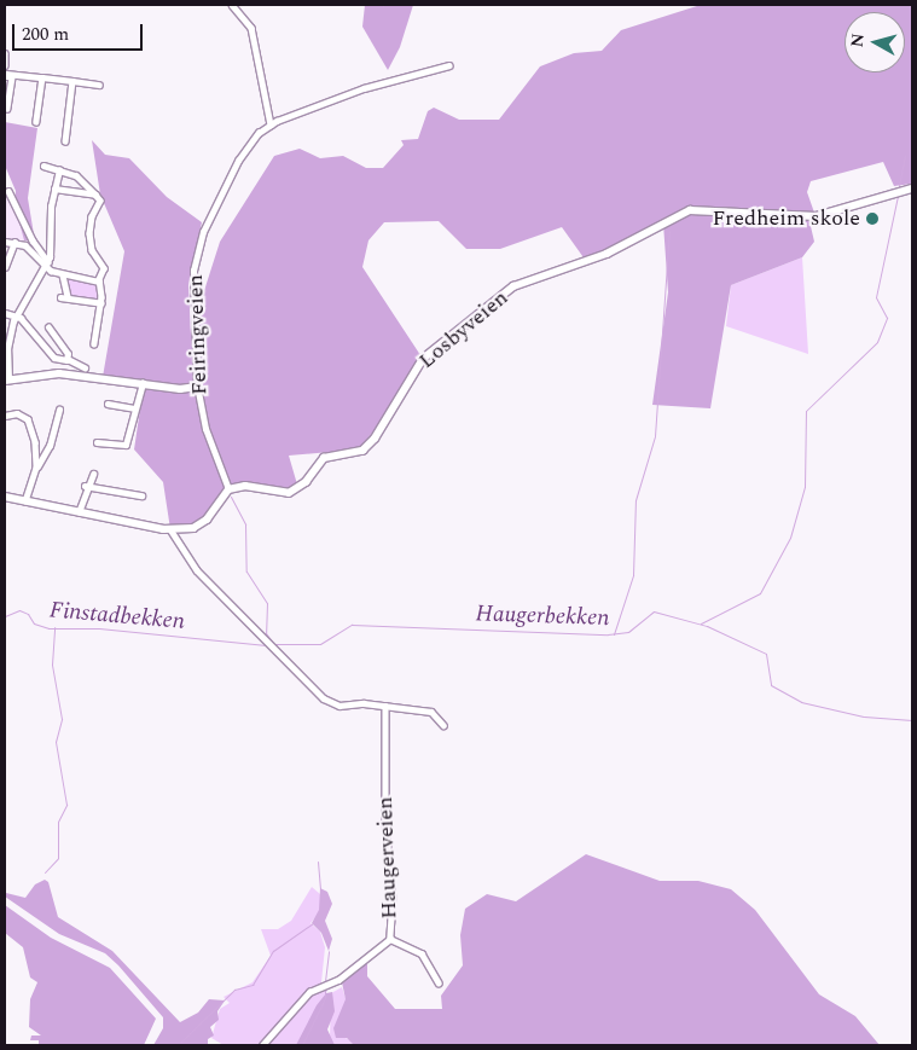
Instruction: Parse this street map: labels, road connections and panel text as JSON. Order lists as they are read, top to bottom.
{
  "streets": {
    "main road": ["Losbyveien"],
    "street": ["Feiringveien", "Haugerveien"]
  },
  "crossings": [
    ["Losbyveien", "Feiringveien"]
  ],
  "water": ["Finstadbekken", "Haugerbekken"],
  "places": ["Fredheim skole"],
  "scale_bar": "200 m",
  "north": "left"
}
